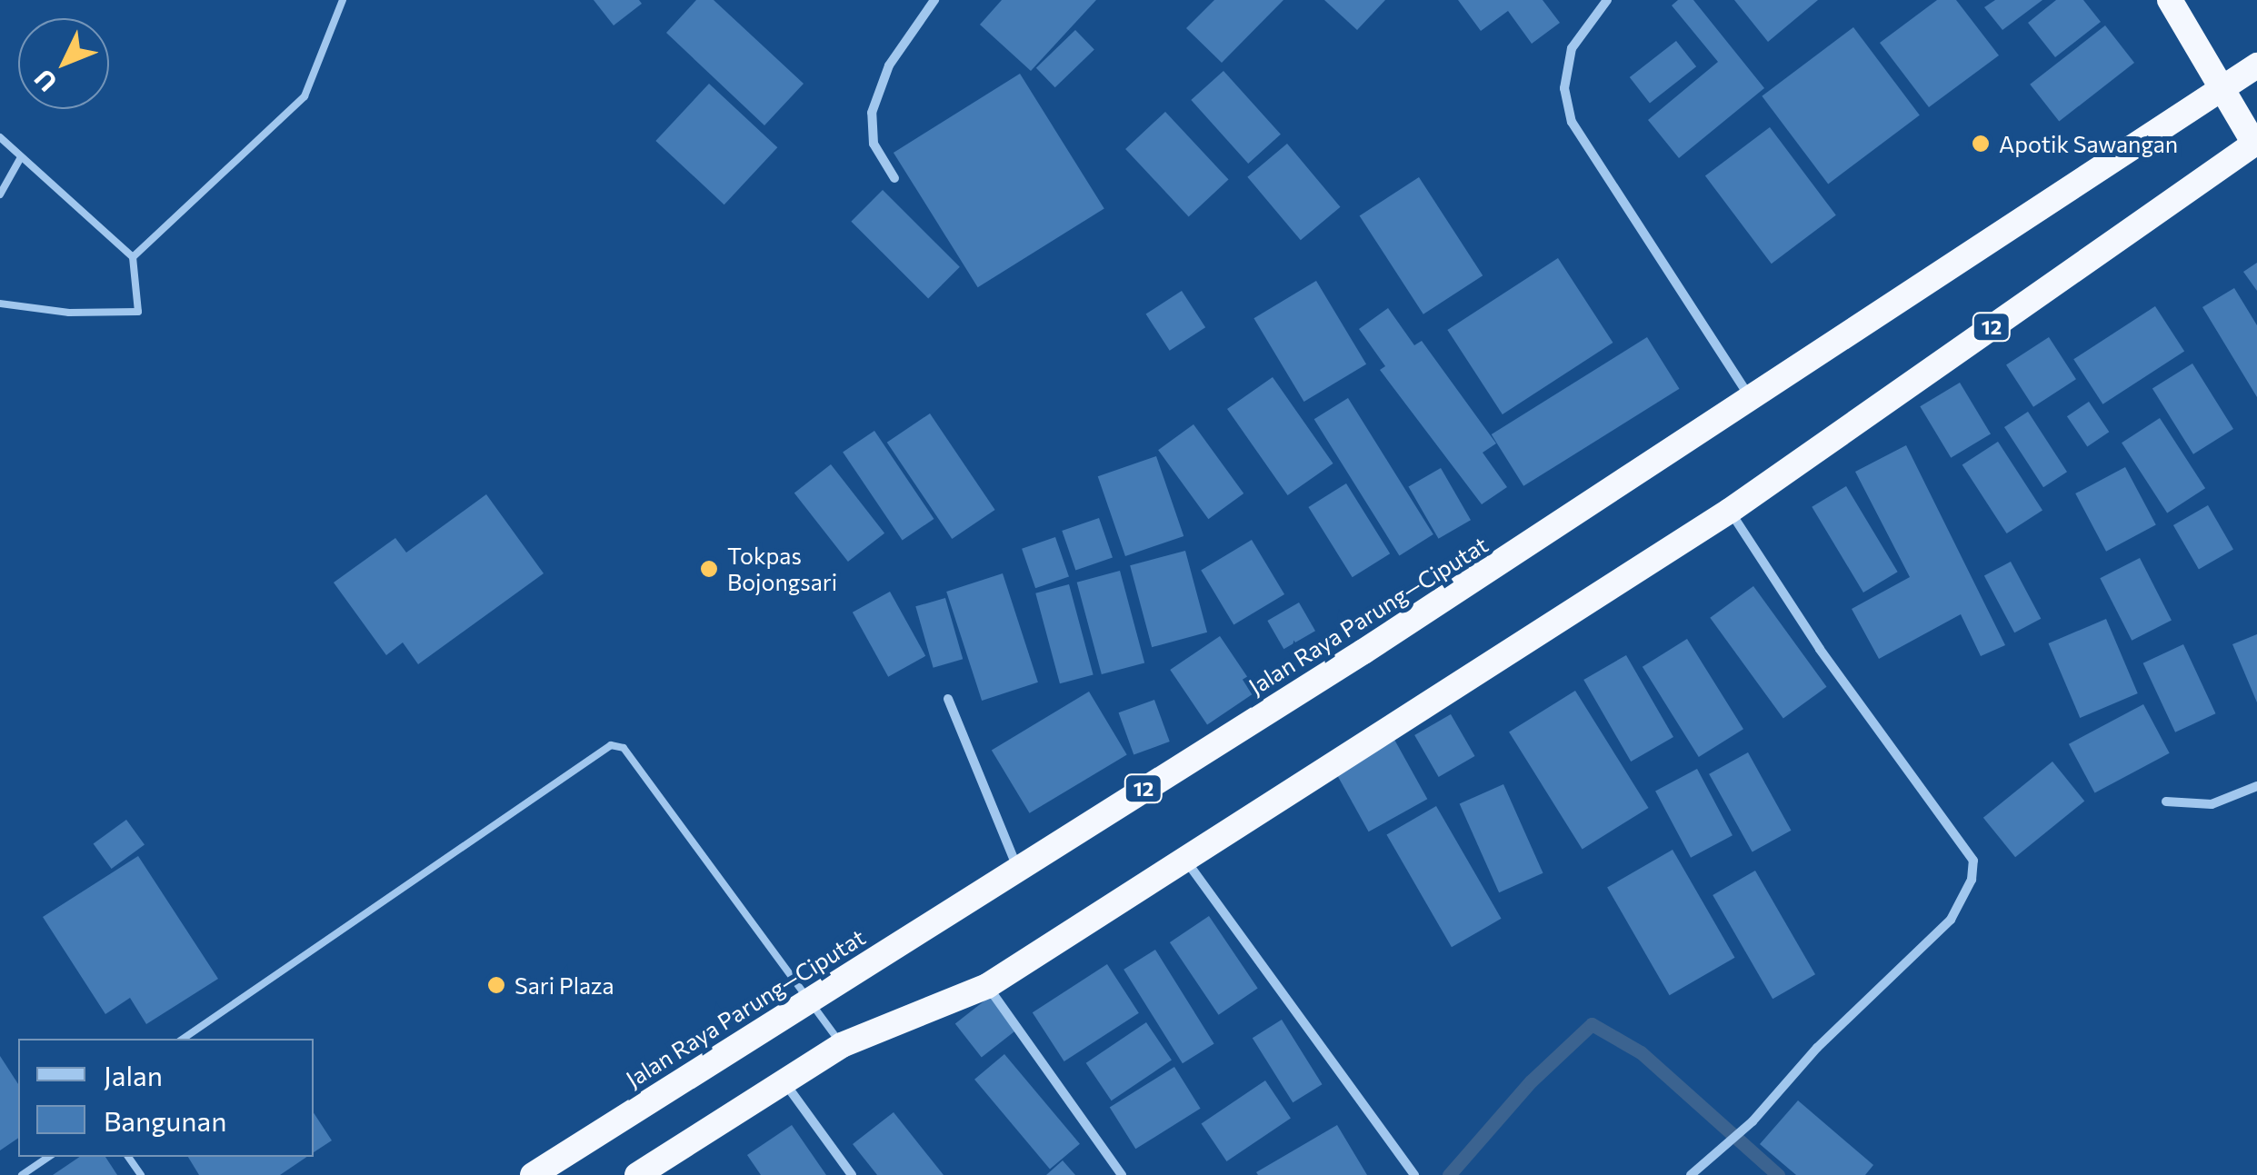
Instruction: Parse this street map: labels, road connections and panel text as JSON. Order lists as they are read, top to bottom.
{
  "streets": {
    "highway": ["12", "Jalan Raya Parung—Ciputat"]
  },
  "crossings": [
    ["12", "Jalan Raya Parung—Ciputat"]
  ],
  "places": ["Apotik Sawangan", "Tokpas Bojongsari", "Sari Plaza"],
  "legend": ["Jalan", "Bangunan"],
  "north": "bottom left"
}
